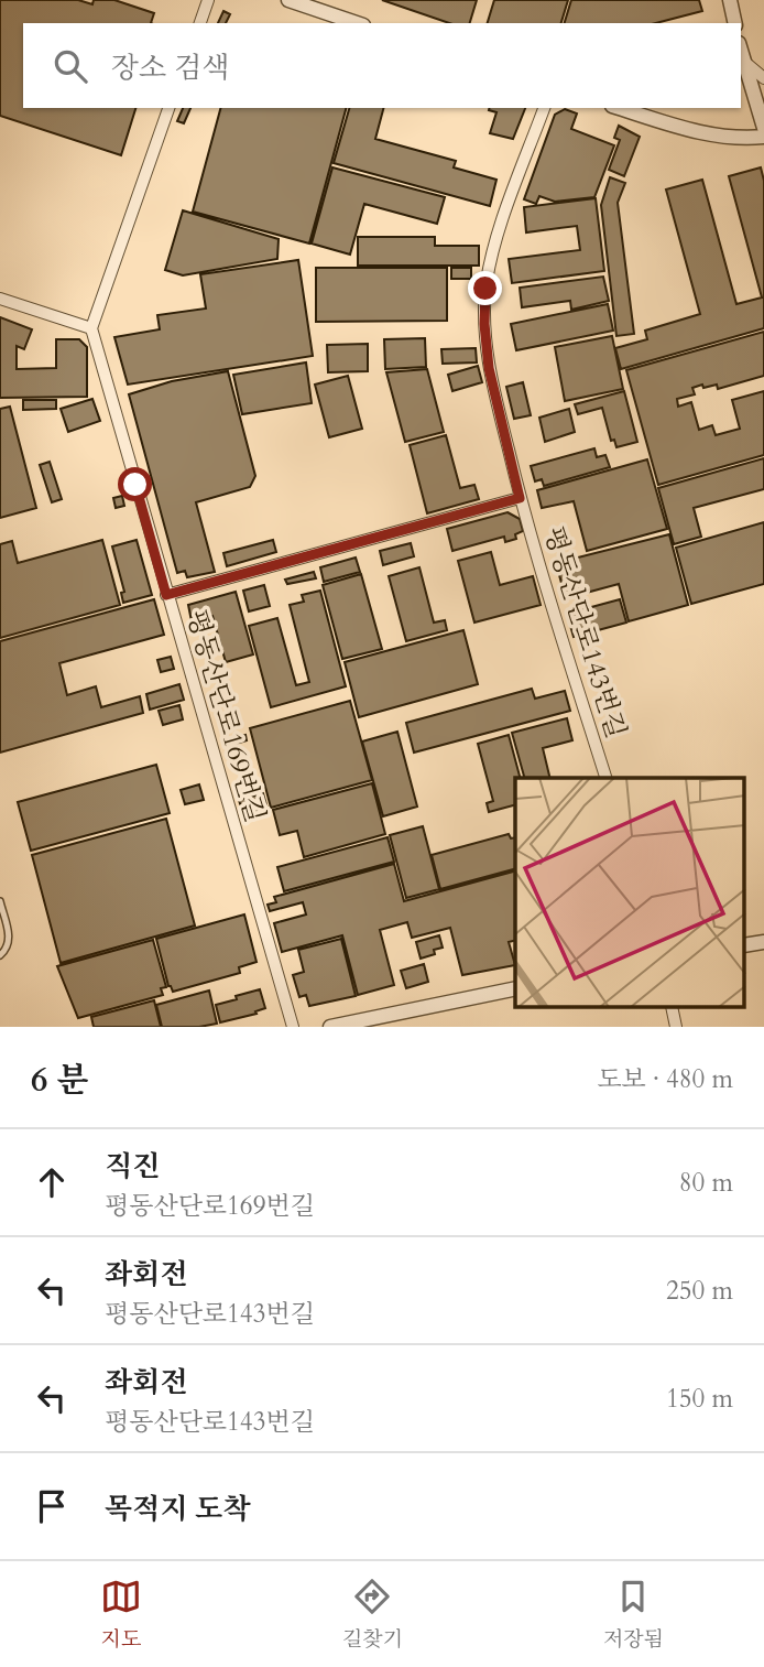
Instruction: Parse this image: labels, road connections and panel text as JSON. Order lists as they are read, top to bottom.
{
  "streets": {
    "street": ["평동산단로143번길", "평동산단로169번길"]
  },
  "crossings": [
    ["평동산단로143번길", "평동산단로169번길"]
  ],
  "page": {
    "search": "장소 검색",
    "heading": ["6 분", "도보 · 480 m"],
    "list": [
      ["직진", "평동산단로169번길", "80 m"],
      ["좌회전", "평동산단로143번길", "250 m"],
      ["좌회전", "평동산단로143번길", "150 m"],
      "목적지 도착"
    ],
    "nav": ["지도", "길찾기", "저장됨"]
  }
}
